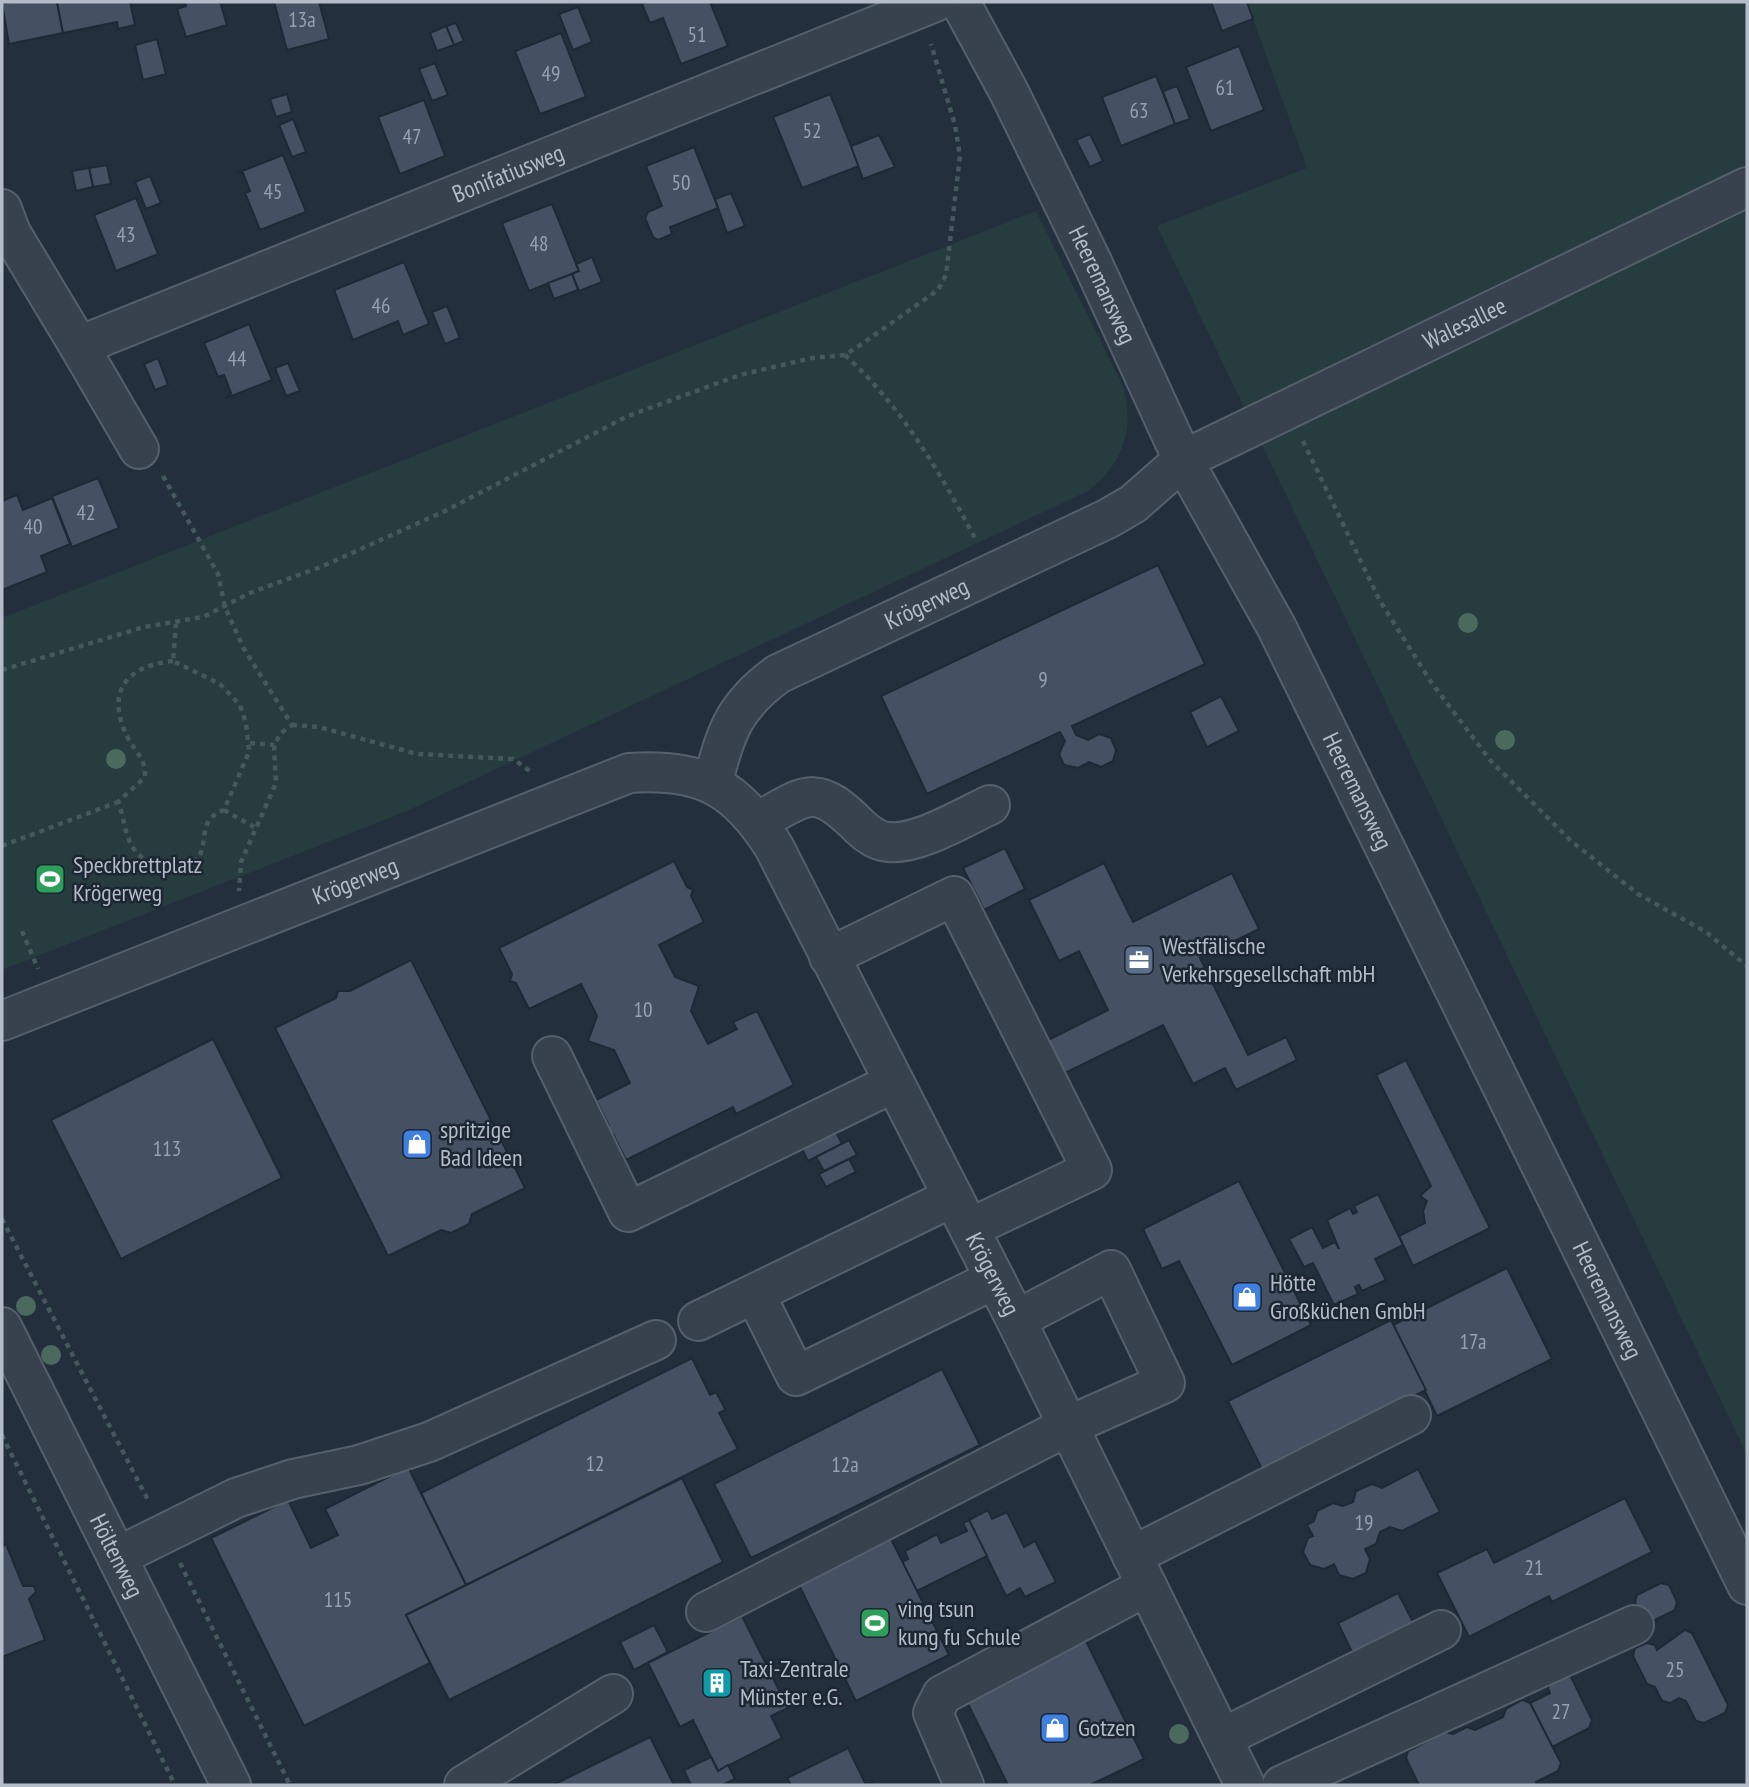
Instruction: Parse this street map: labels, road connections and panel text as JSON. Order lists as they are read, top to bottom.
{
  "streets": {
    "street": [
      "Bonifatiusweg",
      "Heeremansweg",
      "Walesallee",
      "Krögerweg",
      "Höltenweg"
    ]
  },
  "crossings": [
    ["Heeremansweg", "Walesallee"],
    ["Heeremansweg", "Krögerweg"],
    ["Walesallee", "Krögerweg"]
  ],
  "places": {
    "sports": ["Speckbrettplatz Krögerweg", "ving tsun kung fu Schule"],
    "office": ["Westfälische Verkehrsgesellschaft mbH"],
    "shop": ["spritzige Bad Ideen", "Hötte Großküchen GmbH", "Gotzen"],
    "building": ["Taxi-Zentrale Münster e.G."]
  },
  "house_numbers": [
    "13a",
    "51",
    "49",
    "61",
    "63",
    "52",
    "47",
    "50",
    "45",
    "43",
    "48",
    "46",
    "44",
    "42",
    "40",
    "9",
    "10",
    "113",
    "17a",
    "12",
    "12a",
    "19",
    "21",
    "115",
    "25",
    "27"
  ]
}
